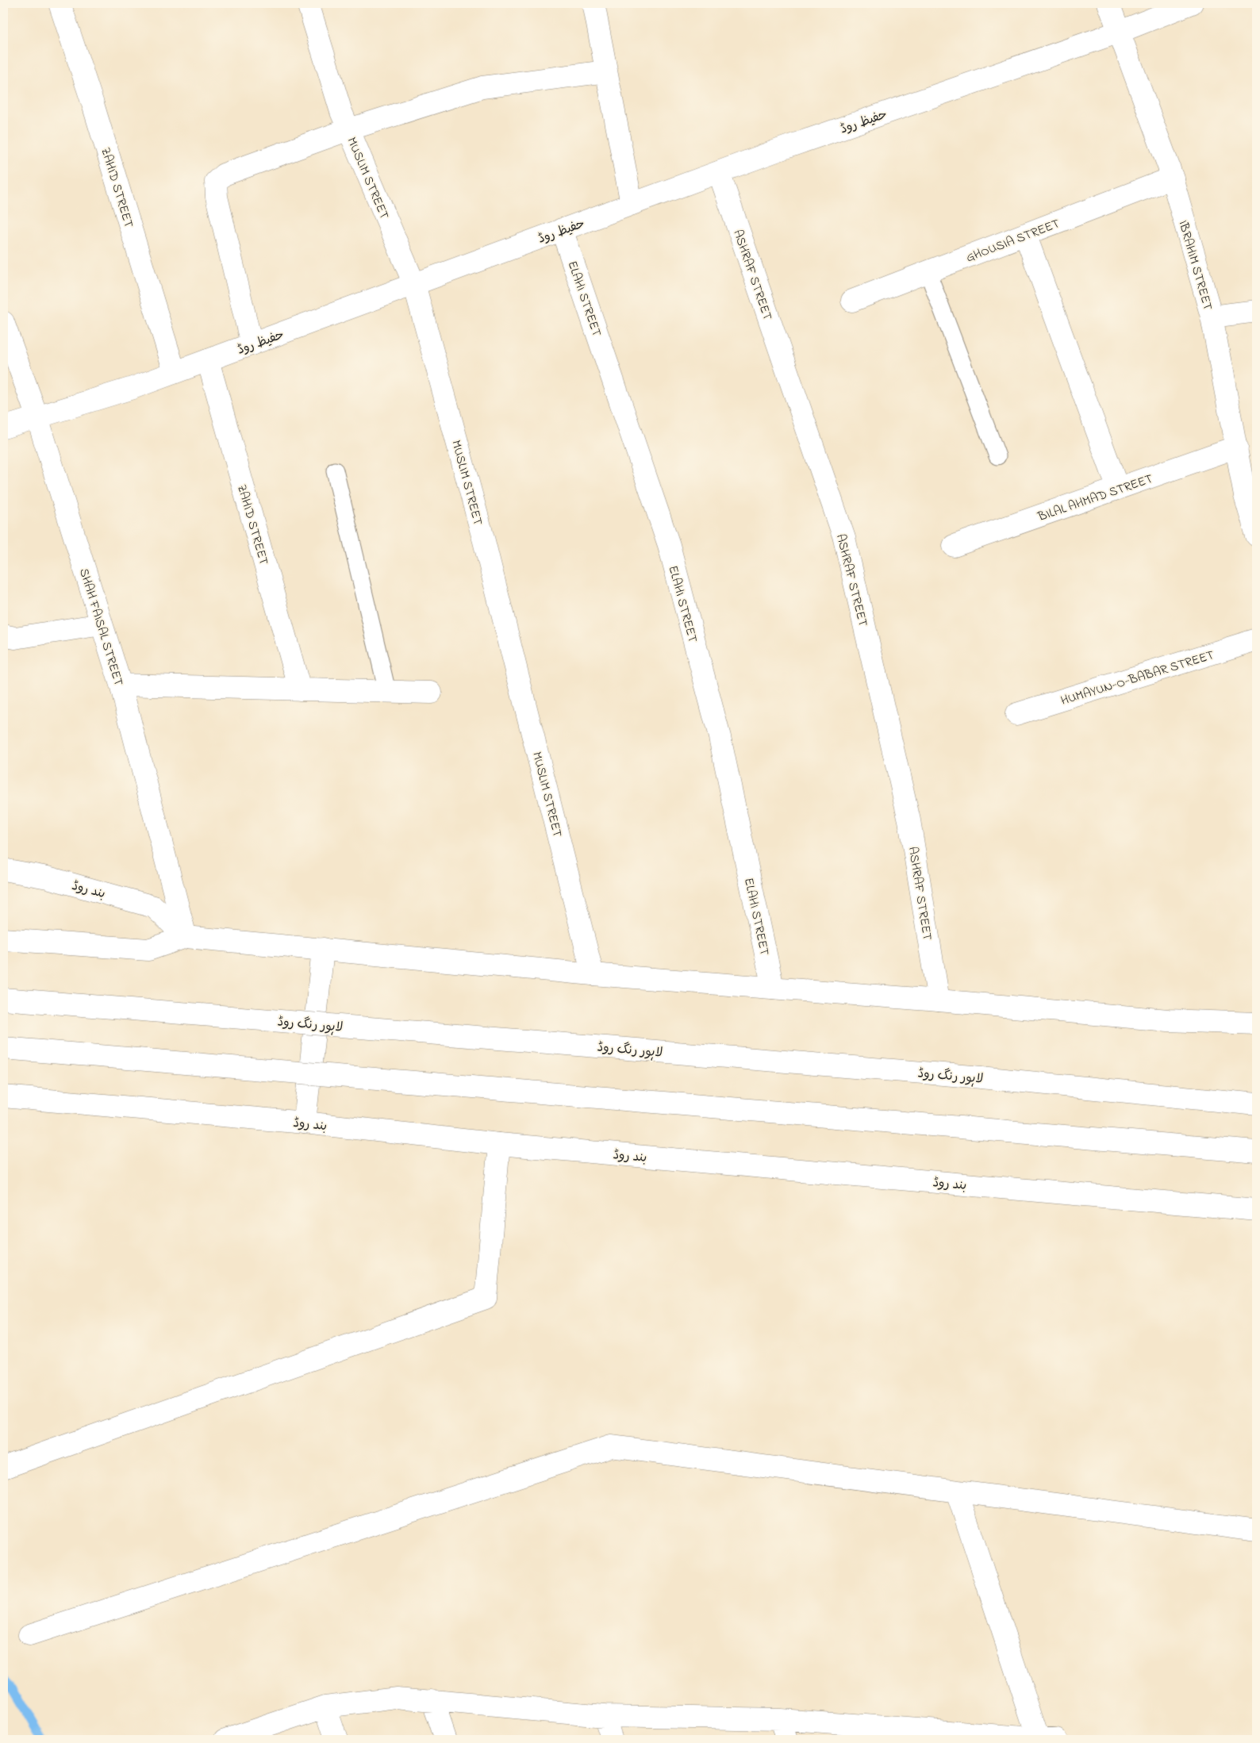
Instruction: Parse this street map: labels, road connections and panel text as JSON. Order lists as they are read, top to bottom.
{
  "streets": {
    "main road": [
      "حفیظ روڈ",
      "MUSLIM STREET",
      "ZAHID STREET",
      "GHOUSIA STREET",
      "IBRAHIM STREET",
      "ASHRAF STREET",
      "ELAHI STREET",
      "BILAL AHMAD STREET",
      "SHAH FAISAL STREET",
      "HUMAYUN-O-BABAR STREET",
      "بند روڈ",
      "لاہور رنگ روڈ"
    ]
  },
  "crossings": [
    ["حفیظ روڈ", "MUSLIM STREET"],
    ["حفیظ روڈ", "ZAHID STREET"],
    ["حفیظ روڈ", "IBRAHIM STREET"],
    ["حفیظ روڈ", "ASHRAF STREET"],
    ["حفیظ روڈ", "ELAHI STREET"],
    ["حفیظ روڈ", "SHAH FAISAL STREET"],
    ["GHOUSIA STREET", "IBRAHIM STREET"],
    ["IBRAHIM STREET", "BILAL AHMAD STREET"],
    ["SHAH FAISAL STREET", "بند روڈ"]
  ]
}
